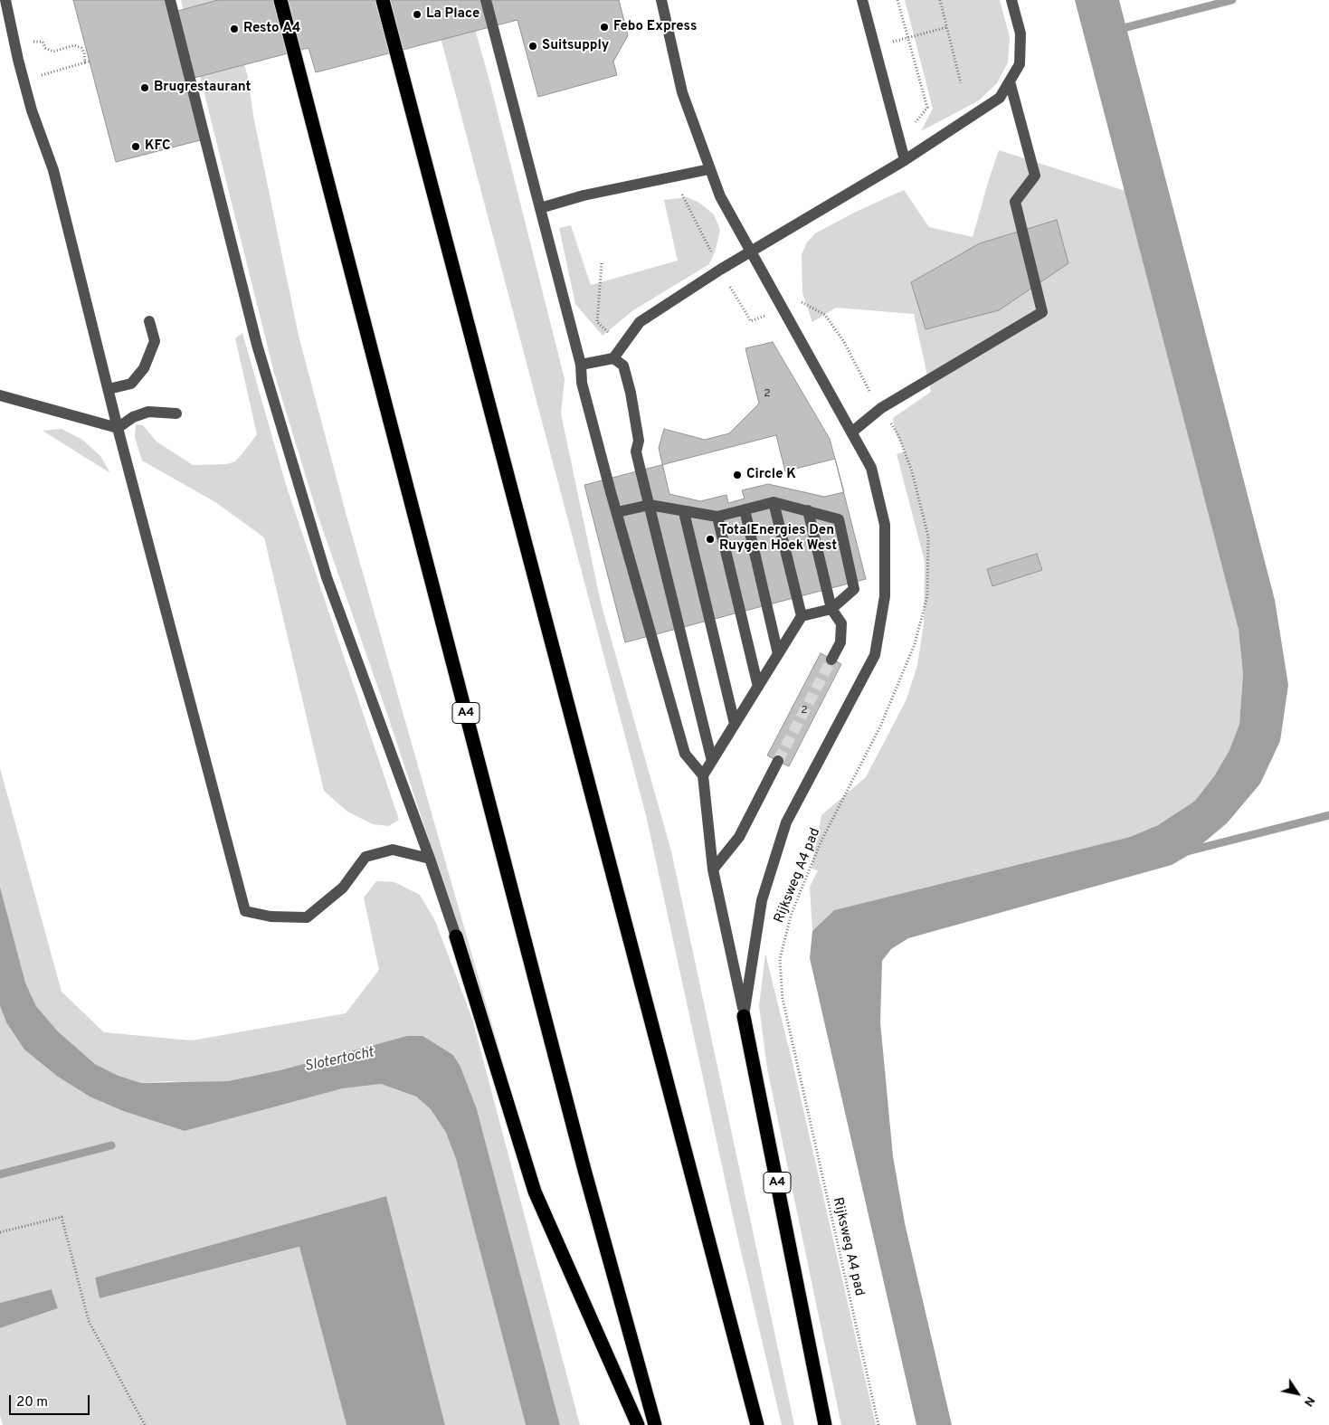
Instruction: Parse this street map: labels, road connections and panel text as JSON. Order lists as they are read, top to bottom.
{
  "streets": {
    "highway": ["A4"],
    "path": ["Rijksweg A4 pad"]
  },
  "water": ["Slotertocht"],
  "places": [
    "La Place",
    "Febo Express",
    "Resto A4",
    "Suitsupply",
    "Brugrestaurant",
    "KFC",
    "Circle K",
    "TotalEnergies Den Ruygen Hoek West"
  ],
  "house_numbers": ["2", "2"],
  "scale_bar": "20 m",
  "north": "bottom right"
}
